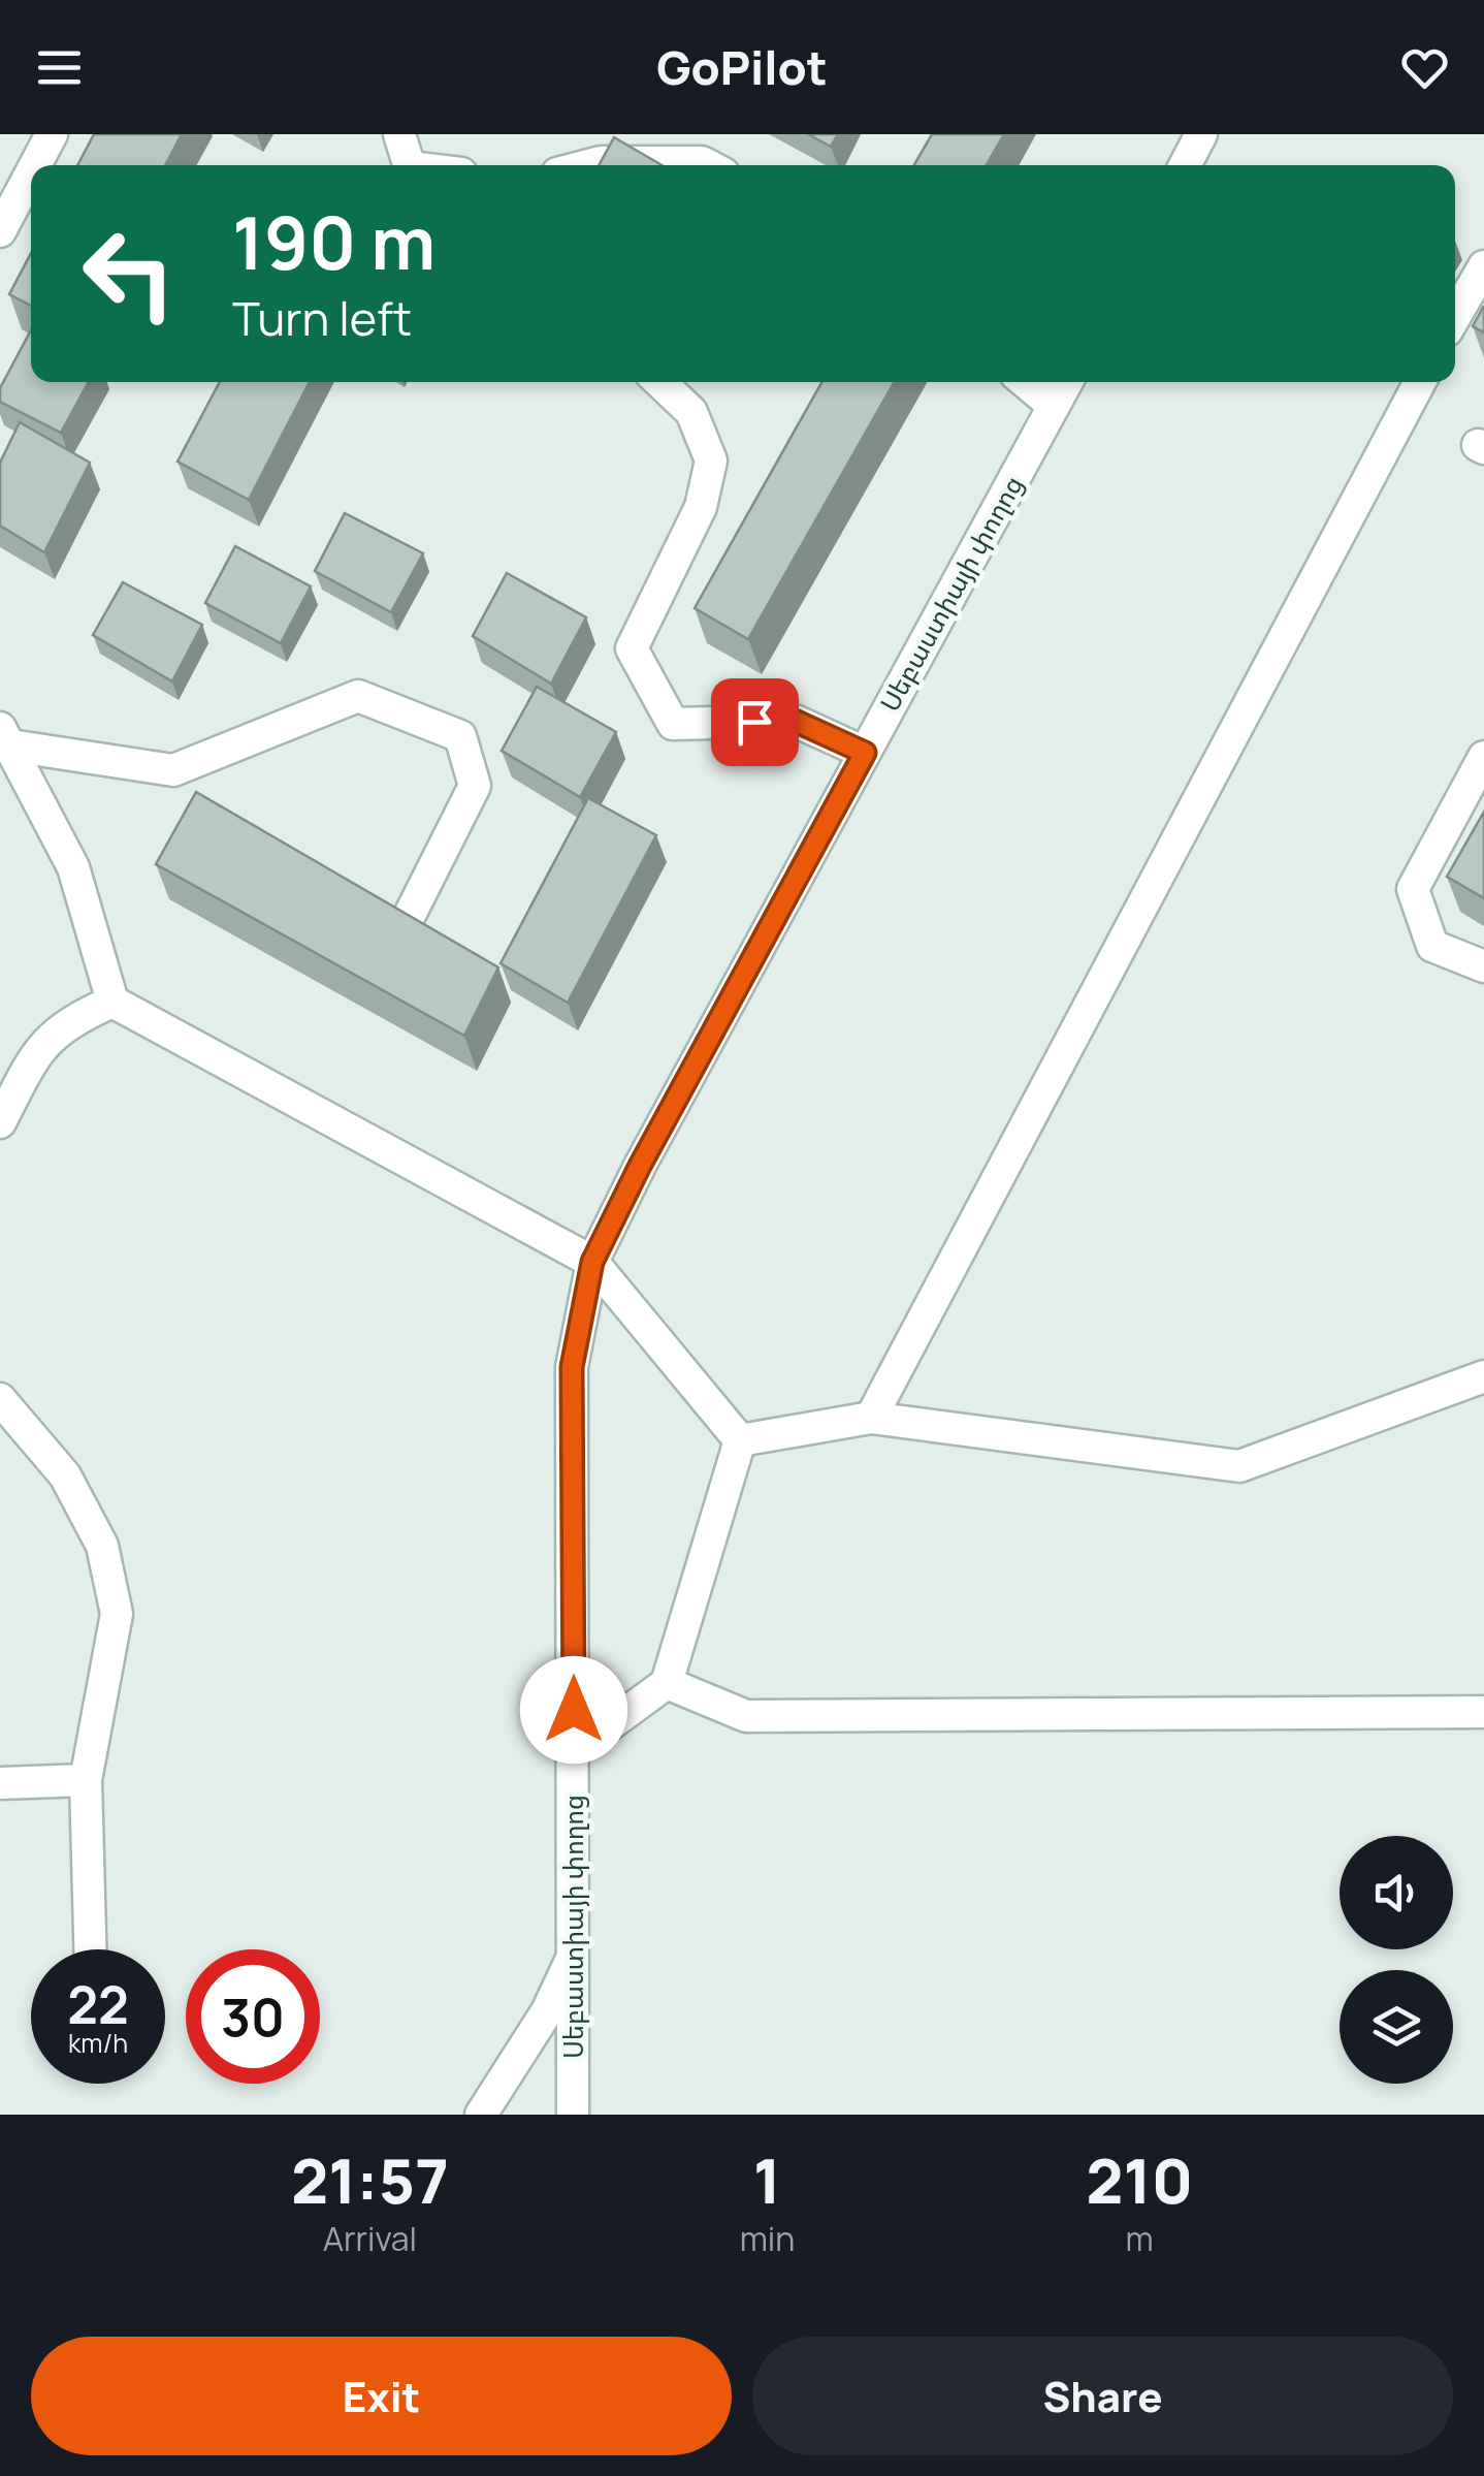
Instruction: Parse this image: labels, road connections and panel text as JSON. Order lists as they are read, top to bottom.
{
  "streets": {
    "street": ["Սեբաստիայի փողոց"]
  },
  "page": {
    "header": "GoPilot",
    "turn": ["190 m", "Turn left"],
    "speed": "22 km/h",
    "limit": "30",
    "eta": [
      "21:57",
      "Arrival",
      "1",
      "min",
      "210",
      "m"
    ],
    "buttons": ["Exit", "Share"]
  }
}
